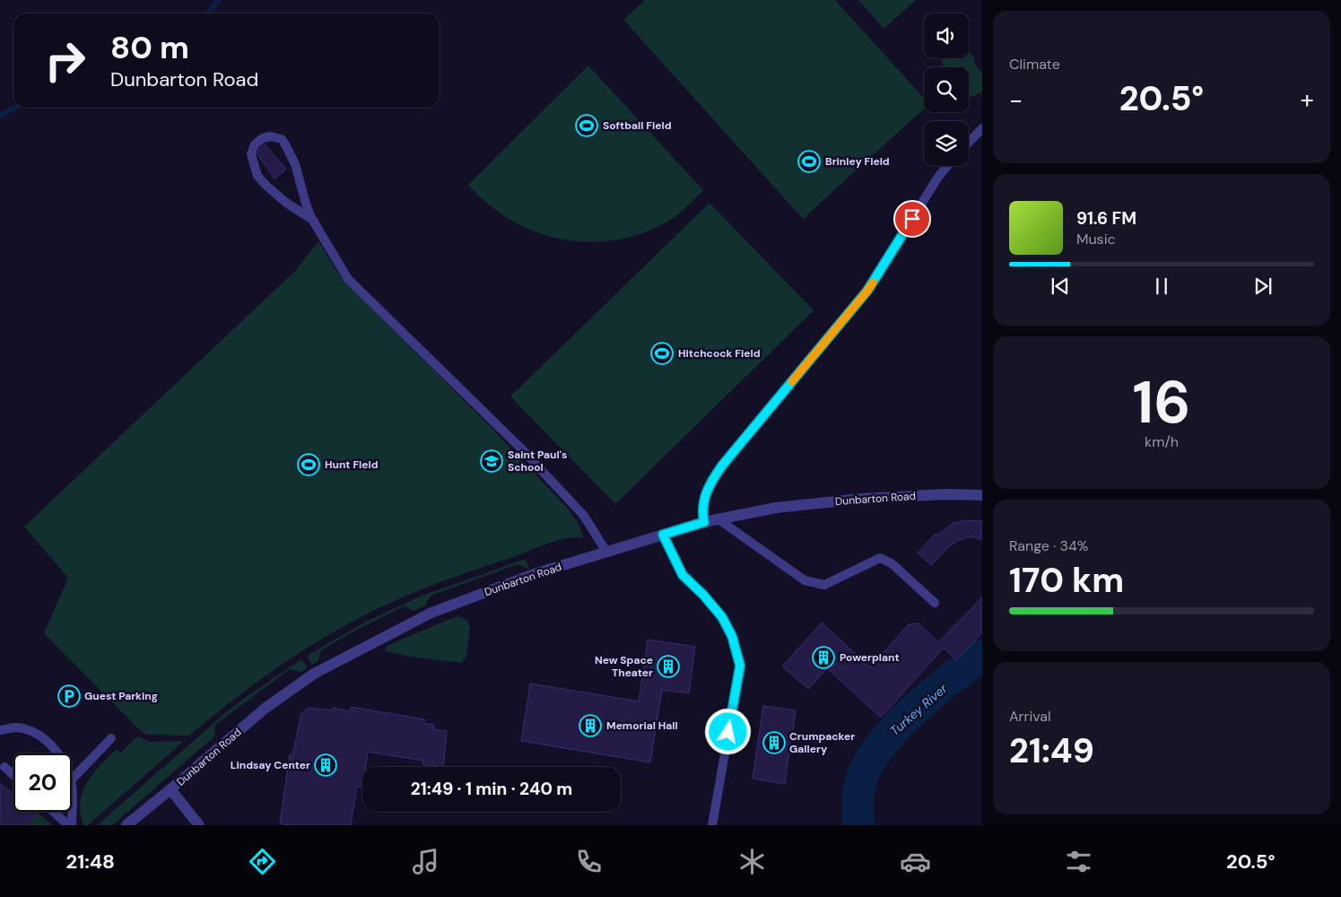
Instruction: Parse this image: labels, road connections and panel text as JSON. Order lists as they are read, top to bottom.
{
  "streets": {
    "street": ["Dunbarton Road"]
  },
  "water": ["Turkey River"],
  "places": {
    "sports": [
      "Softball Field",
      "Brinley Field",
      "Hitchcock Field",
      "Hunt Field"
    ],
    "school or university": ["Saint Paul's School"],
    "building": [
      "Powerplant",
      "New Space Theater",
      "Memorial Hall",
      "Crumpacker Gallery",
      "Lindsay Center"
    ],
    "parking": ["Guest Parking"]
  },
  "page": {
    "tile": [
      "Climate",
      ["16", "km/h"],
      ["Range · 34%", "170 km"],
      ["Arrival", "21:49"]
    ],
    "turn": ["80 m", "Dunbarton Road"],
    "heat": ["−", "20.5°", "+"],
    "song": ["91.6 FM", "Music"],
    "limit": "20",
    "trip": "21:49 · 1 min · 240 m",
    "tabs": ["21:48", "20.5°"]
  }
}
